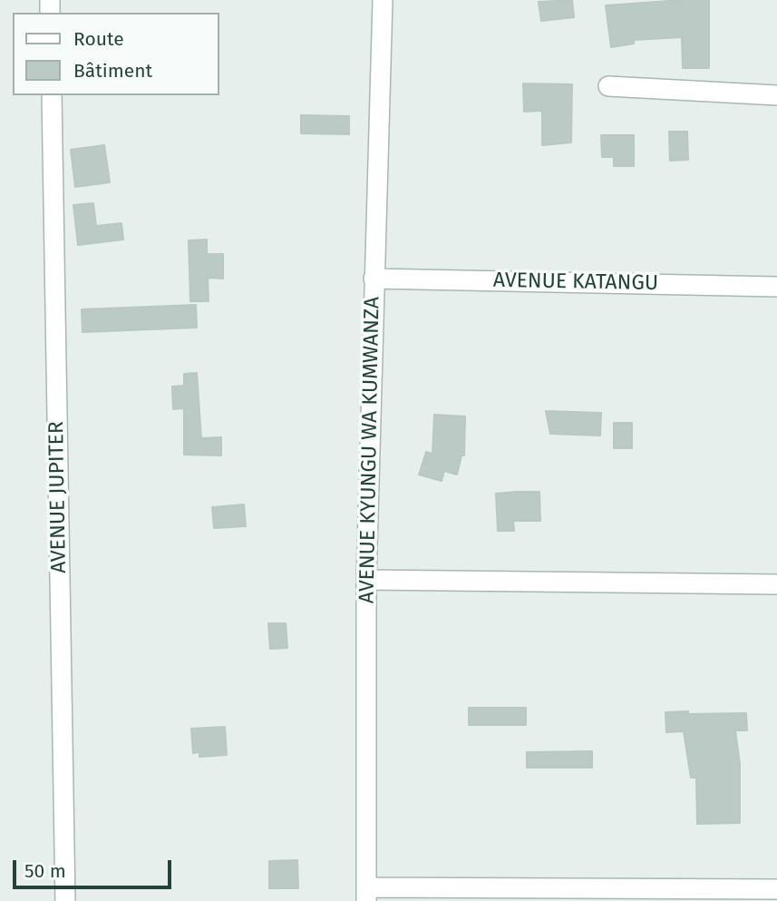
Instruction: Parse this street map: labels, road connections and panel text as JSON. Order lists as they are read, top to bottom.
{
  "streets": {
    "street": ["AVENUE KATANGU", "AVENUE KYUNGU WA KUMWANZA", "AVENUE JUPITER"]
  },
  "crossings": [
    ["AVENUE KATANGU", "AVENUE KYUNGU WA KUMWANZA"]
  ],
  "legend": ["Route", "Bâtiment"],
  "scale_bar": "50 m"
}
